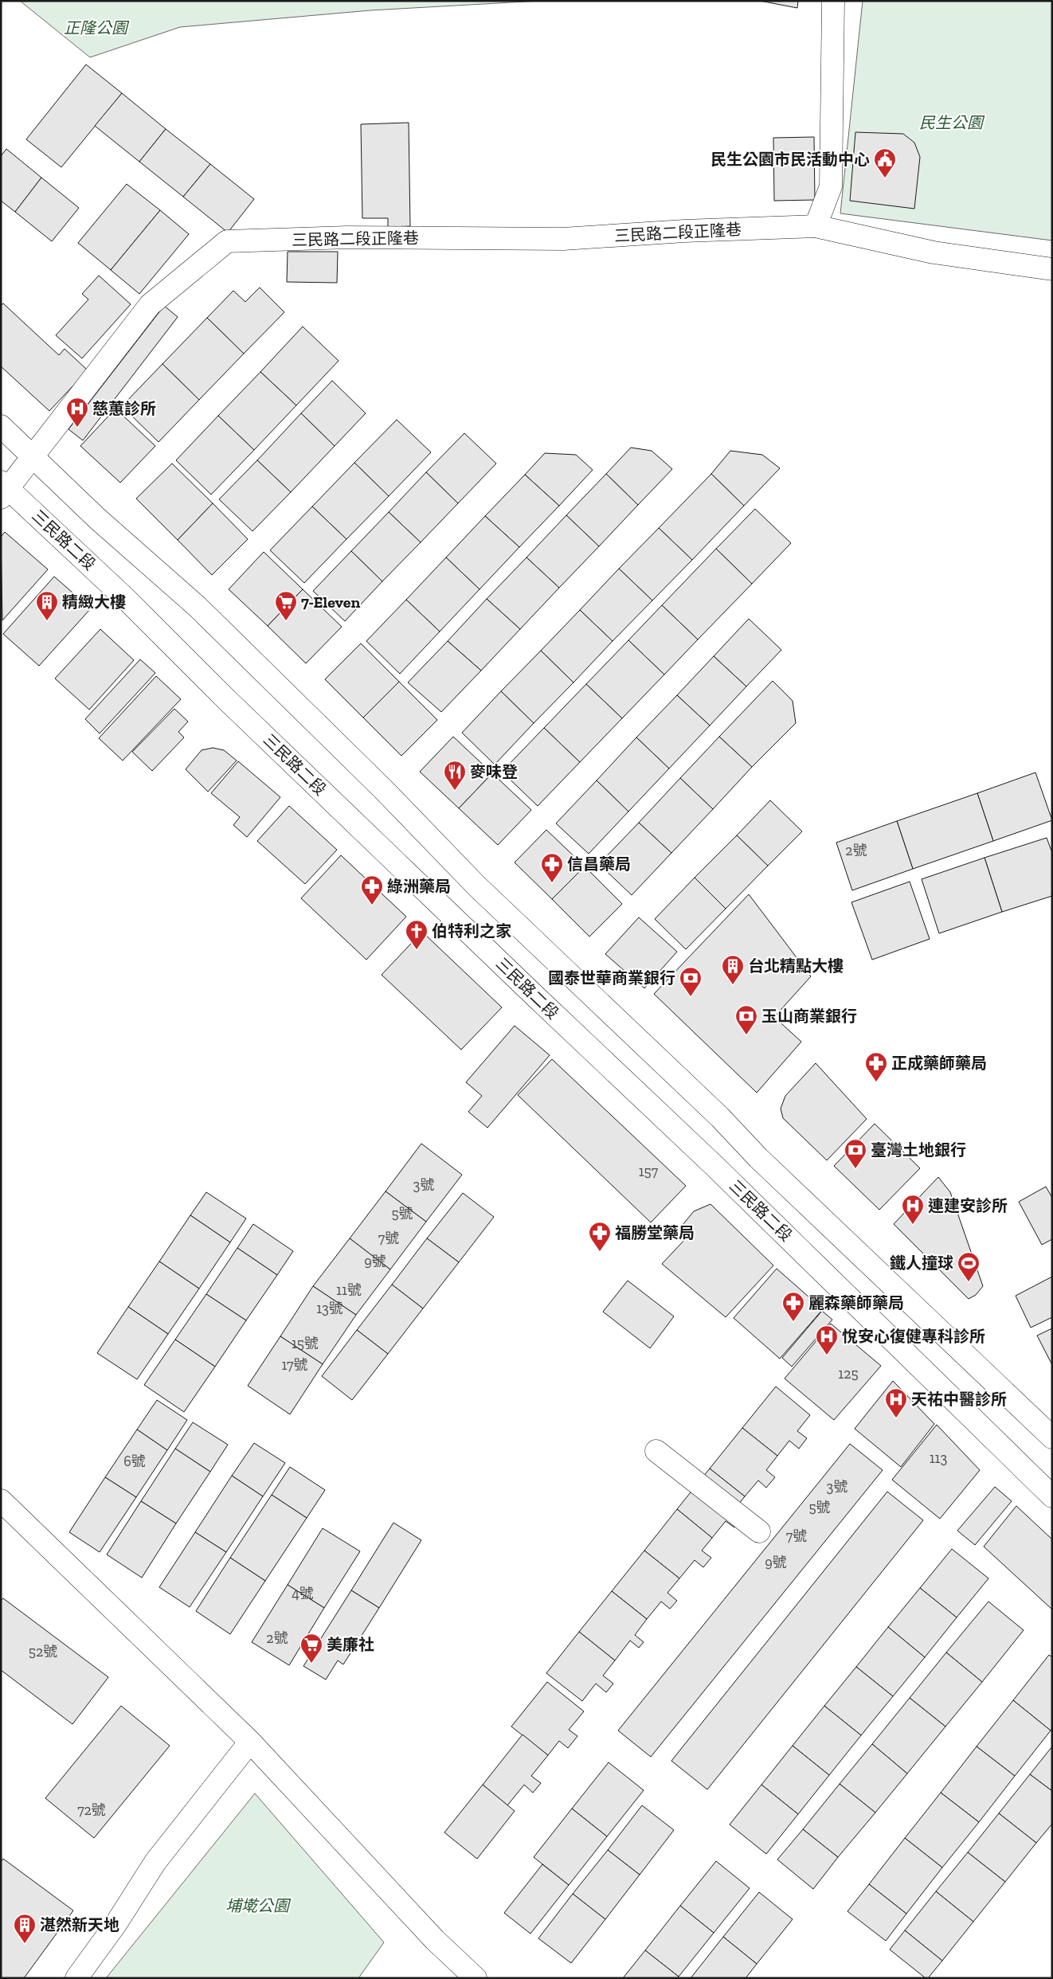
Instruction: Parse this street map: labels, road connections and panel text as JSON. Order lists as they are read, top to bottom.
{
  "streets": {
    "street": ["三民路二段正隆巷", "三民路二段"]
  },
  "crossings": [
    ["三民路二段正隆巷", "三民路二段"]
  ],
  "parks": ["正隆公園", "民生公園", "埔墘公園"],
  "places": {
    "public building": ["民生公園市民活動中心"],
    "hospital": [
      "慈蕙診所",
      "連建安診所",
      "悅安心復健專科診所",
      "天祐中醫診所"
    ],
    "building": ["精緻大樓", "台北精點大樓", "湛然新天地"],
    "supermarket": ["7-Eleven", "美廉社"],
    "restaurant": ["麥味登"],
    "pharmacy": [
      "信昌藥局",
      "綠洲藥局",
      "正成藥師藥局",
      "福勝堂藥局",
      "麗森藥師藥局"
    ],
    "church": ["伯特利之家"],
    "bank": ["國泰世華商業銀行", "玉山商業銀行", "臺灣土地銀行"],
    "sports": ["鐵人撞球"]
  },
  "house_numbers": [
    "2號",
    "157",
    "3號",
    "5號",
    "7號",
    "9號",
    "11號",
    "13號",
    "15號",
    "17號",
    "125",
    "113",
    "6號",
    "3號",
    "5號",
    "7號",
    "9號",
    "4號",
    "2號",
    "52號",
    "72號"
  ]
}
